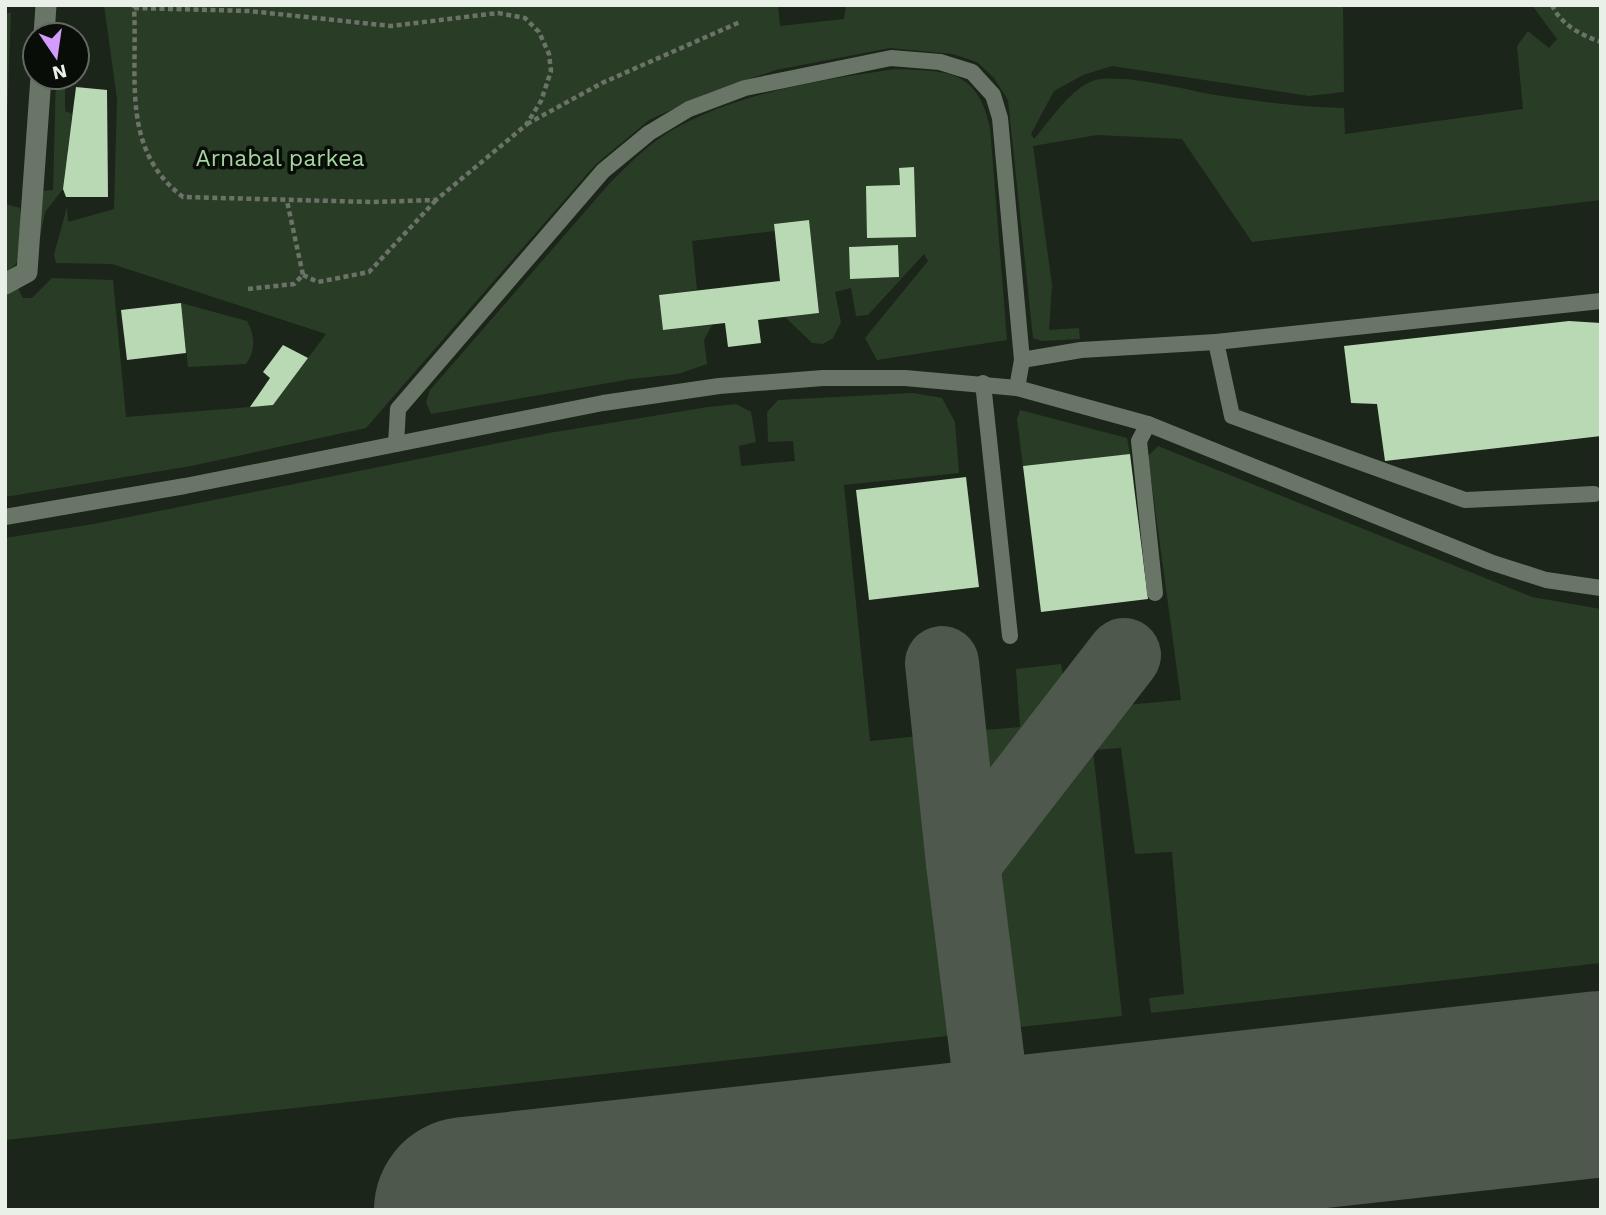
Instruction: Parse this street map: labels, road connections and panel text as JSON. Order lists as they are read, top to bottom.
{
  "parks": ["Arnabal parkea"],
  "north": "bottom"
}
